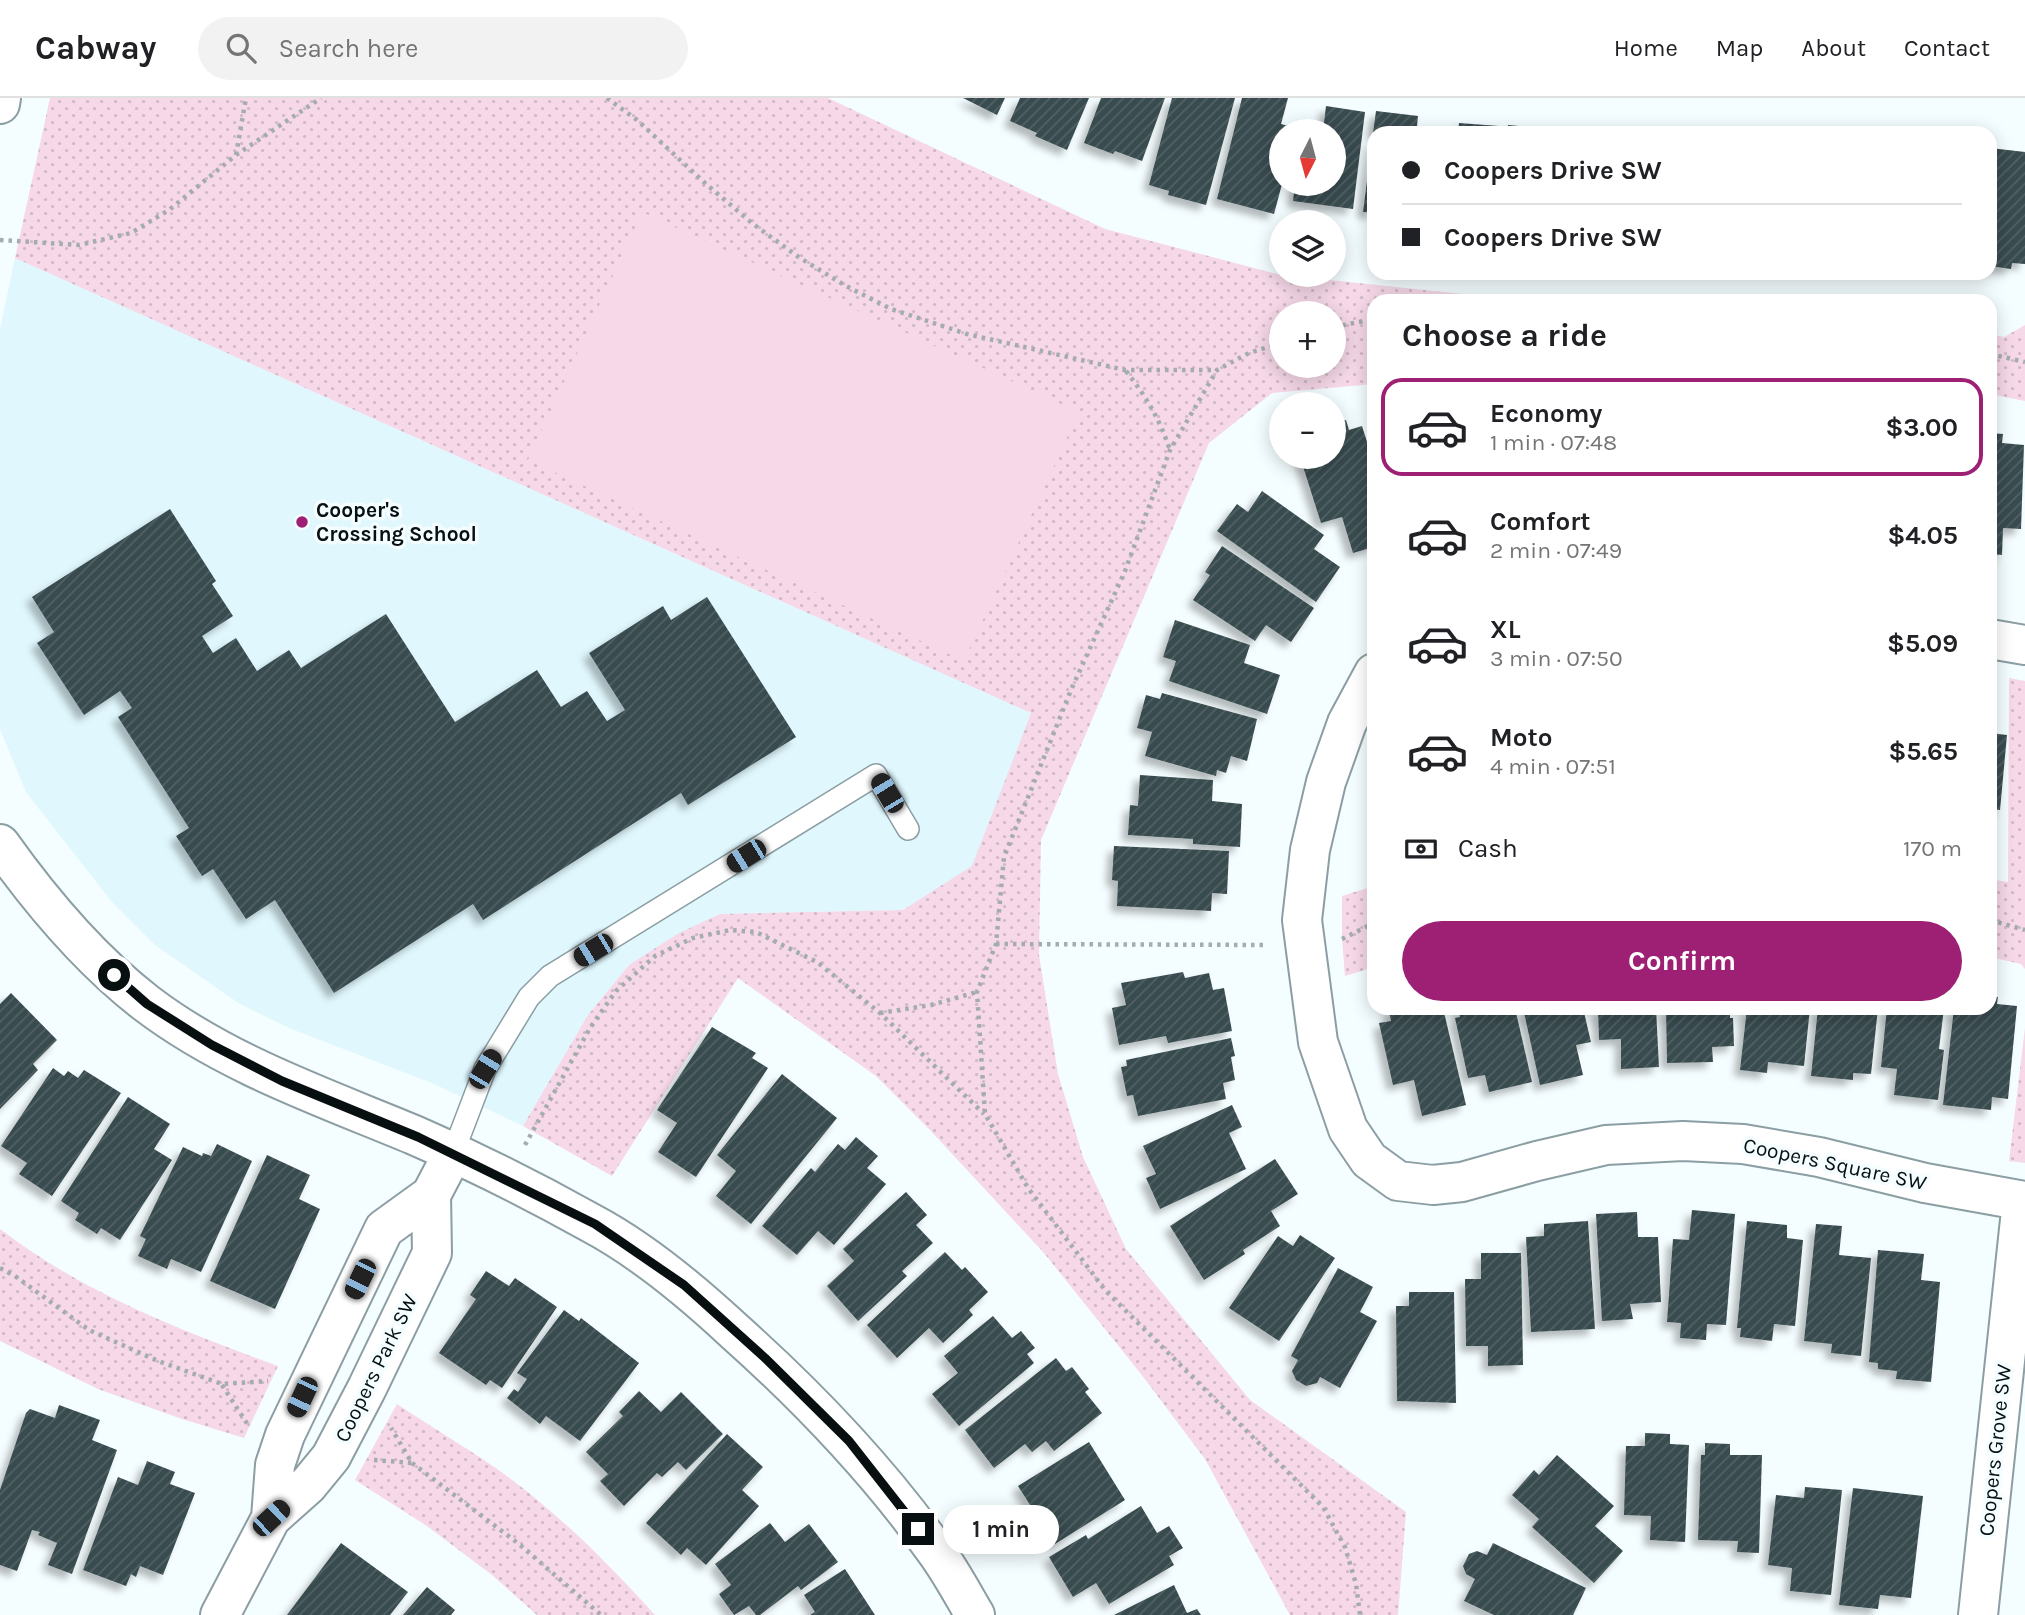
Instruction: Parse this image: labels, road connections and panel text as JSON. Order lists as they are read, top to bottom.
{
  "streets": {
    "street": ["Coopers Square SW", "Coopers Park SW", "Coopers Grove SW"]
  },
  "crossings": [
    ["Coopers Square SW", "Coopers Grove SW"]
  ],
  "places": ["Cooper's Crossing School"],
  "north": "bottom",
  "page": {
    "header": "Cabway",
    "search": "Search here",
    "nav": [
      "Home",
      "Map",
      "About",
      "Contact"
    ],
    "map_buttons": ["+", "−"],
    "banner": ["Coopers Drive SW", "Coopers Drive SW"],
    "heading": "Choose a ride",
    "list": [
      {
        "name": "Economy",
        "note": "1 min · 07:48",
        "value": "$3.00"
      },
      {
        "name": "Comfort",
        "note": "2 min · 07:49",
        "value": "$4.05"
      },
      {
        "name": "XL",
        "note": "3 min · 07:50",
        "value": "$5.09"
      },
      {
        "name": "Moto",
        "note": "4 min · 07:51",
        "value": "$5.65"
      }
    ],
    "pay": ["Cash", "170 m"],
    "buttons": "Confirm",
    "bubble": "1 min"
  }
}
